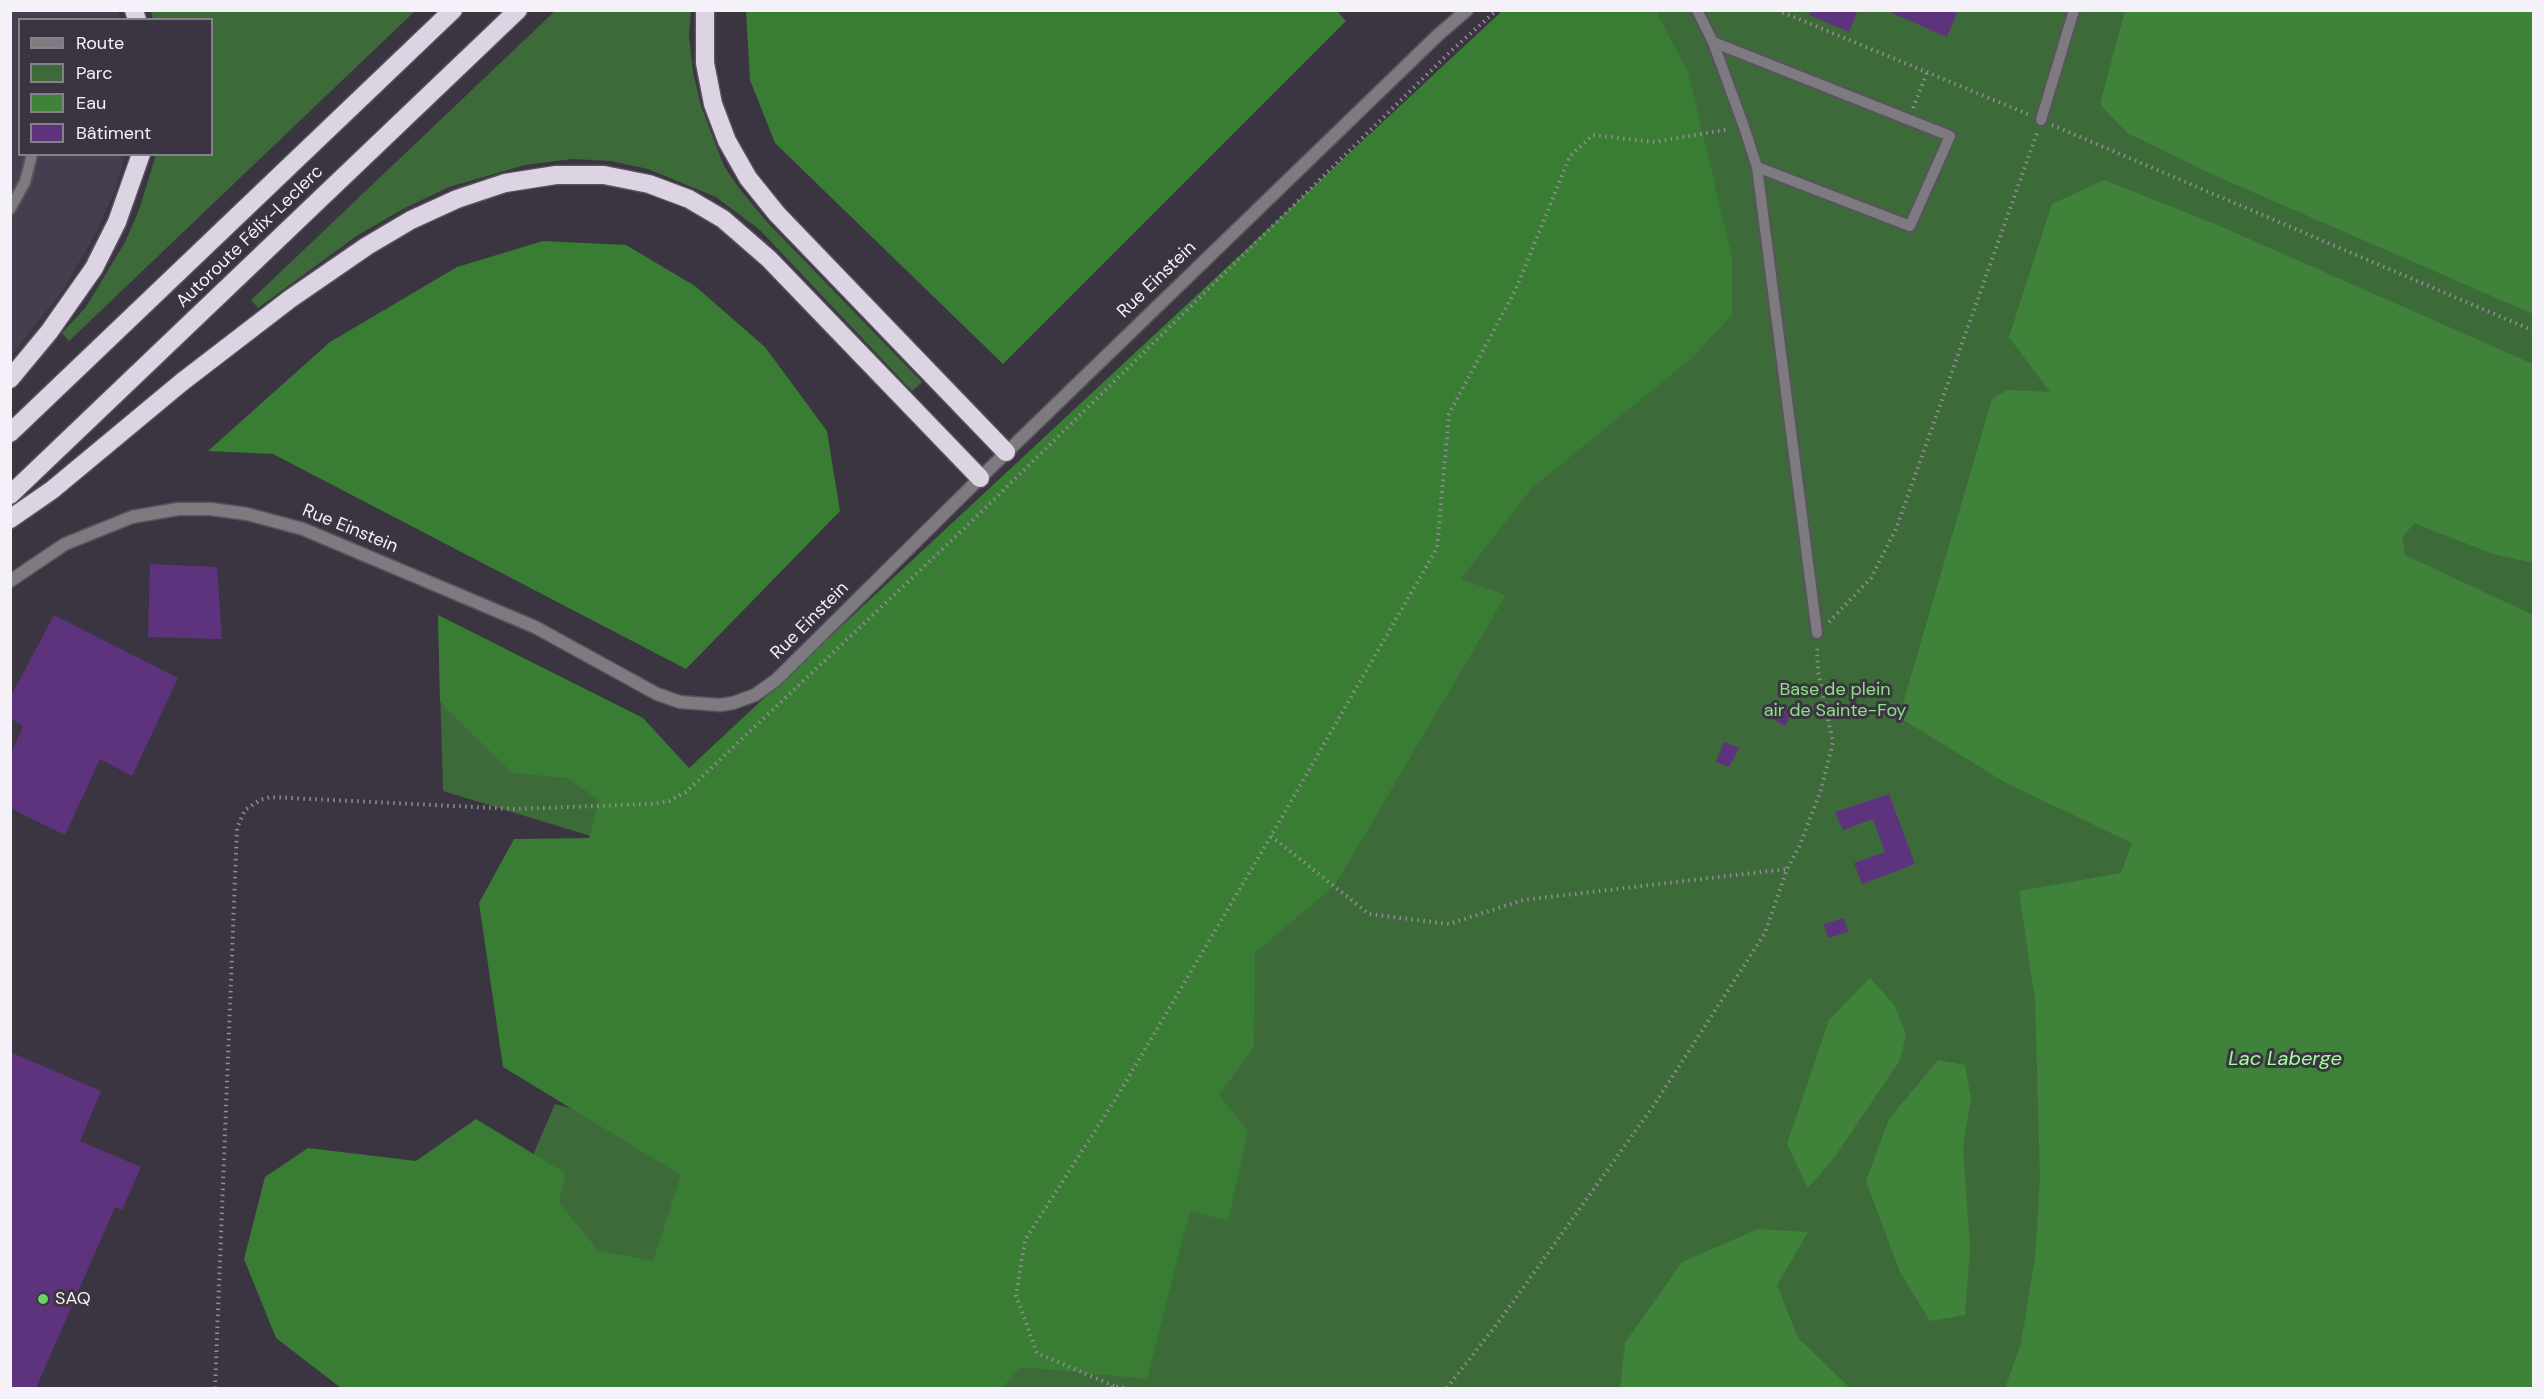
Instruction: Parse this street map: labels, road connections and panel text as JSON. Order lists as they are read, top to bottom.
{
  "streets": {
    "highway": ["Autoroute Félix-Leclerc"],
    "street": ["Rue Einstein"]
  },
  "water": ["Lac Laberge"],
  "parks": ["Base de plein air de Sainte-Foy"],
  "places": ["SAQ"],
  "legend": [
    "Route",
    "Parc",
    "Eau",
    "Bâtiment"
  ]
}
